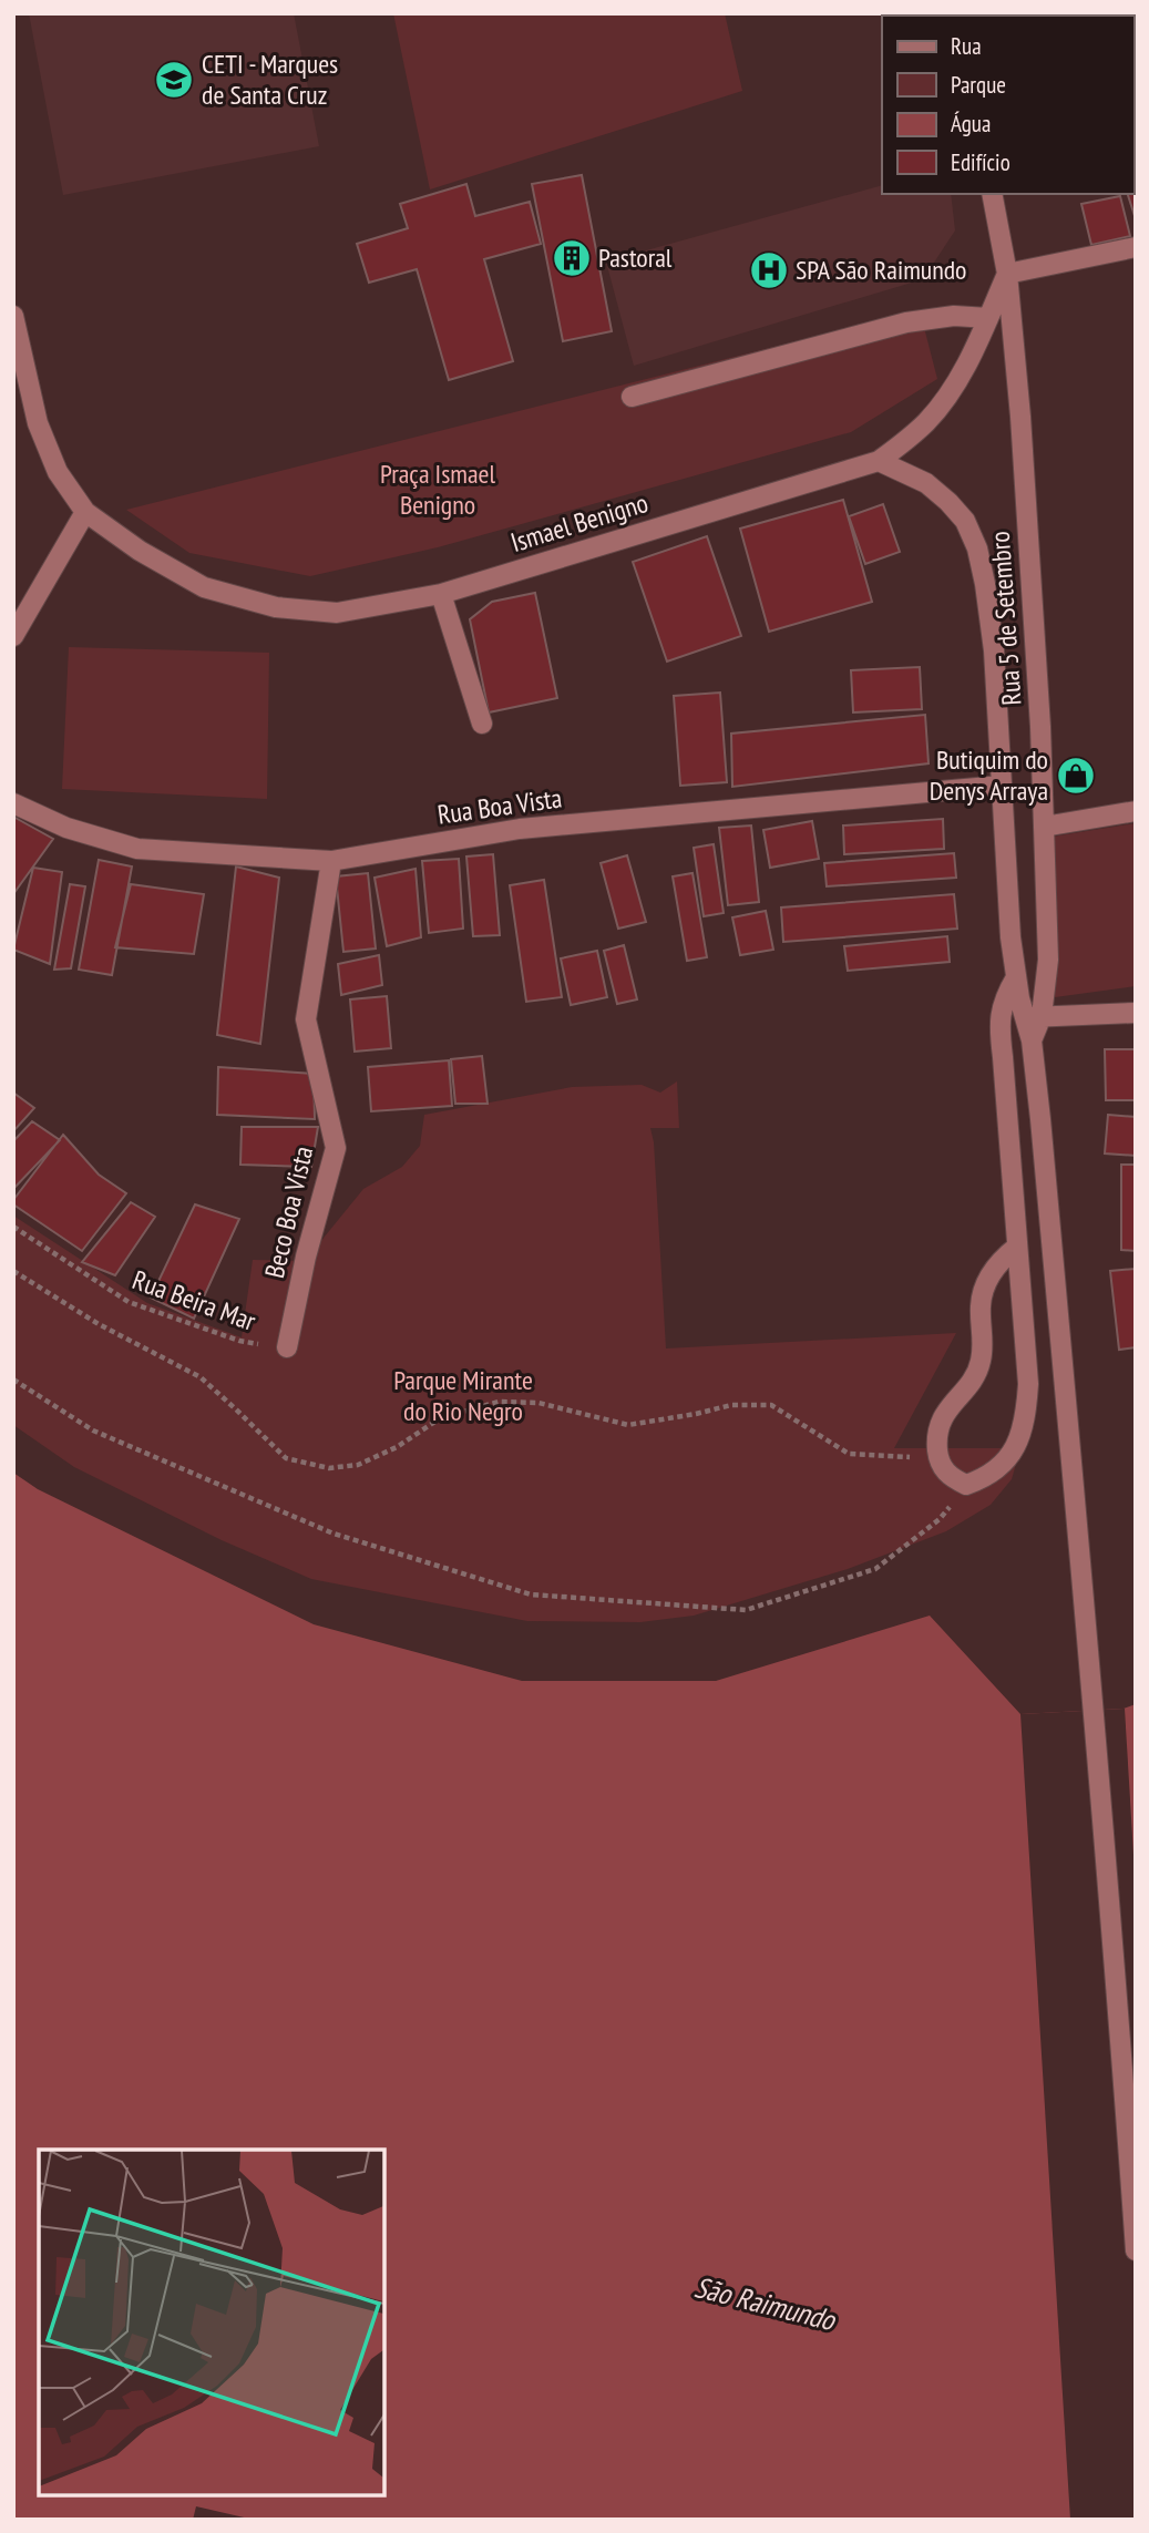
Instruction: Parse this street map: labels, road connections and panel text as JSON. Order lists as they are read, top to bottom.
{
  "streets": {
    "street": [
      "Ismael Benigno",
      "Rua 5 de Setembro",
      "Rua Boa Vista",
      "Beco Boa Vista"
    ],
    "path": ["Rua Beira Mar"]
  },
  "crossings": [
    ["Ismael Benigno", "Rua 5 de Setembro"],
    ["Rua Boa Vista", "Beco Boa Vista"],
    ["Beco Boa Vista", "Rua Beira Mar"]
  ],
  "water": ["São Raimundo"],
  "parks": ["Praça Ismael Benigno", "Parque Mirante do Rio Negro"],
  "places": {
    "school or university": ["CETI - Marques de Santa Cruz"],
    "building": ["Pastoral"],
    "hospital": ["SPA São Raimundo"],
    "shop": ["Butiquim do Denys Arraya"]
  },
  "legend": [
    "Rua",
    "Parque",
    "Água",
    "Edifício"
  ]
}
